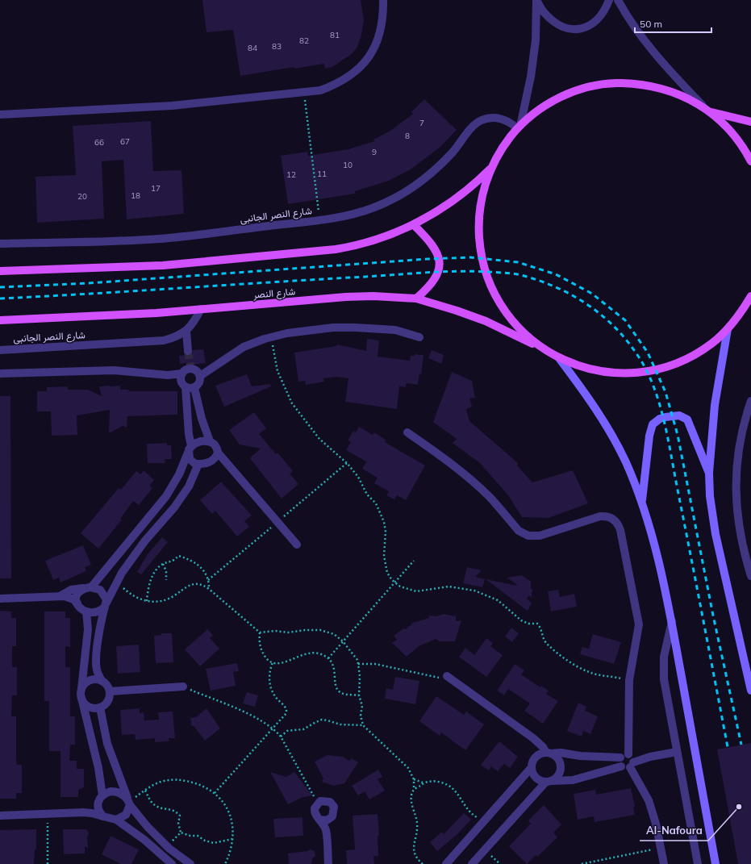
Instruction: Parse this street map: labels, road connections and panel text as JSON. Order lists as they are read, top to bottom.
{
  "streets": {
    "main road": ["شارع النصر"],
    "street": ["شارع النصر الجانبى"]
  },
  "crossings": [
    ["شارع النصر الجانبى", "شارع النصر"]
  ],
  "places": ["Al-Nafoura"],
  "house_numbers": [
    "81",
    "82",
    "83",
    "84",
    "7",
    "8",
    "67",
    "66",
    "9",
    "10",
    "11",
    "12",
    "17",
    "18",
    "20"
  ],
  "scale_bar": "50 m"
}
